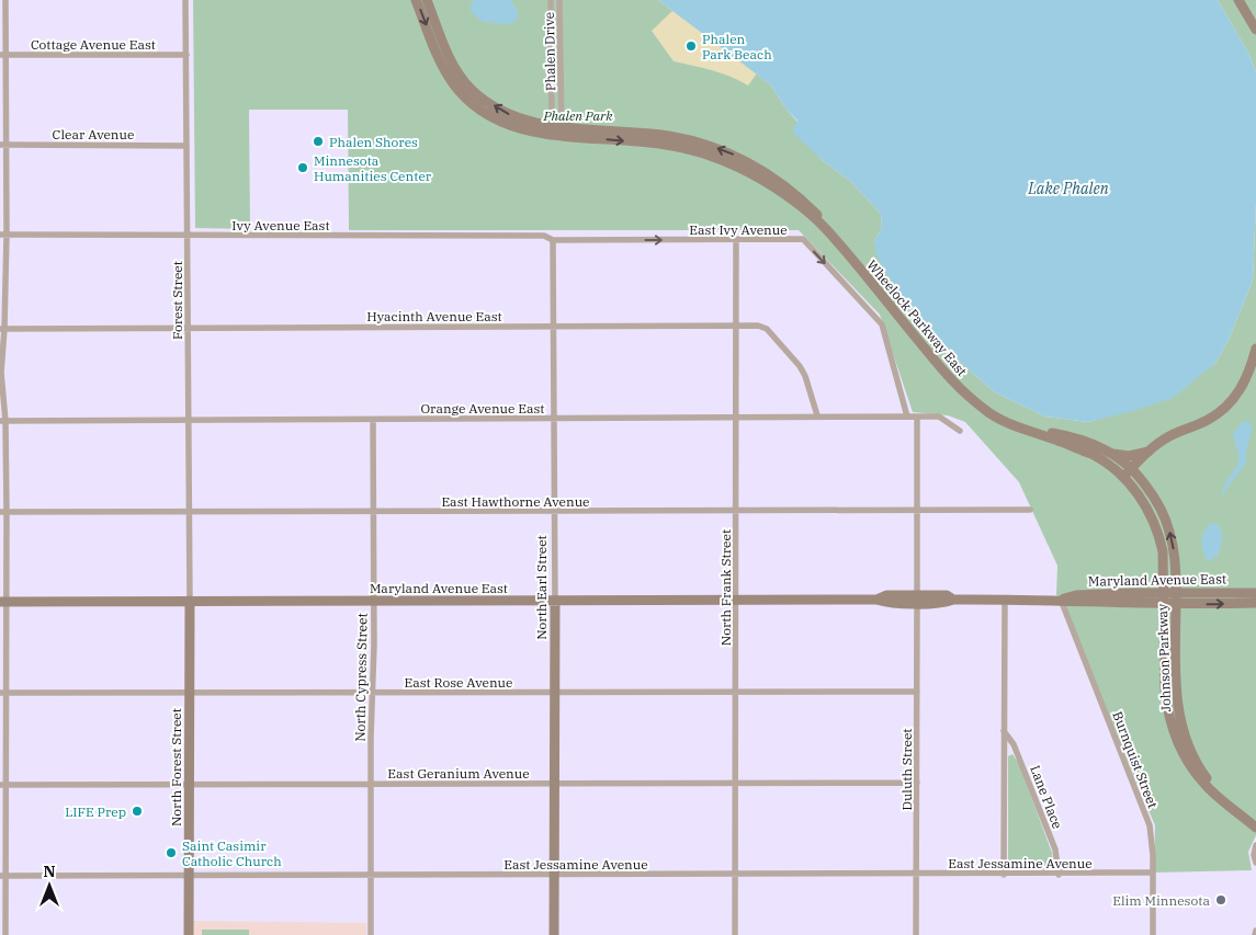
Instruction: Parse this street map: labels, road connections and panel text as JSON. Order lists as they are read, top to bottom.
{
  "streets": {
    "street": [
      "Cottage Avenue East",
      "Phalen Drive",
      "Clear Avenue",
      "Ivy Avenue East",
      "East Ivy Avenue",
      "Forest Street",
      "Hyacinth Avenue East",
      "Wheelock Parkway East",
      "Orange Avenue East",
      "East Hawthorne Avenue",
      "Maryland Avenue East",
      "North Earl Street",
      "North Frank Street",
      "Johnson Parkway",
      "North Cypress Street",
      "East Rose Avenue",
      "Burnquist Street",
      "North Forest Street",
      "Duluth Street",
      "East Geranium Avenue",
      "Lane Place",
      "East Jessamine Avenue"
    ]
  },
  "crossings": [
    ["Cottage Avenue East", "Forest Street"],
    ["Phalen Drive", "Wheelock Parkway East"],
    ["Clear Avenue", "Forest Street"],
    ["Ivy Avenue East", "East Ivy Avenue"],
    ["Ivy Avenue East", "Forest Street"],
    ["Ivy Avenue East", "North Earl Street"],
    ["East Ivy Avenue", "Orange Avenue East"],
    ["East Ivy Avenue", "North Earl Street"],
    ["East Ivy Avenue", "North Frank Street"],
    ["Forest Street", "Hyacinth Avenue East"],
    ["Forest Street", "Orange Avenue East"],
    ["Forest Street", "East Hawthorne Avenue"],
    ["Forest Street", "Maryland Avenue East"],
    ["Forest Street", "North Forest Street"],
    ["Hyacinth Avenue East", "Orange Avenue East"],
    ["Hyacinth Avenue East", "North Earl Street"],
    ["Hyacinth Avenue East", "North Frank Street"],
    ["Wheelock Parkway East", "Johnson Parkway"],
    ["Orange Avenue East", "North Earl Street"],
    ["Orange Avenue East", "North Frank Street"],
    ["Orange Avenue East", "North Cypress Street"],
    ["Orange Avenue East", "Duluth Street"],
    ["East Hawthorne Avenue", "North Earl Street"],
    ["East Hawthorne Avenue", "North Frank Street"],
    ["East Hawthorne Avenue", "North Cypress Street"],
    ["East Hawthorne Avenue", "Duluth Street"],
    ["Maryland Avenue East", "North Earl Street"],
    ["Maryland Avenue East", "North Frank Street"],
    ["Maryland Avenue East", "Johnson Parkway"],
    ["Maryland Avenue East", "North Cypress Street"],
    ["Maryland Avenue East", "Burnquist Street"],
    ["Maryland Avenue East", "North Forest Street"],
    ["Maryland Avenue East", "Duluth Street"],
    ["North Earl Street", "East Rose Avenue"],
    ["North Earl Street", "East Geranium Avenue"],
    ["North Earl Street", "East Jessamine Avenue"],
    ["North Frank Street", "East Rose Avenue"],
    ["North Frank Street", "East Geranium Avenue"],
    ["North Frank Street", "East Jessamine Avenue"],
    ["North Cypress Street", "East Rose Avenue"],
    ["North Cypress Street", "East Geranium Avenue"],
    ["North Cypress Street", "East Jessamine Avenue"],
    ["East Rose Avenue", "North Forest Street"],
    ["East Rose Avenue", "Duluth Street"],
    ["Burnquist Street", "East Jessamine Avenue"],
    ["North Forest Street", "East Geranium Avenue"],
    ["North Forest Street", "East Jessamine Avenue"],
    ["Duluth Street", "East Geranium Avenue"],
    ["Duluth Street", "East Jessamine Avenue"],
    ["Lane Place", "East Jessamine Avenue"]
  ],
  "one_way": ["East Ivy Avenue"],
  "water": ["Lake Phalen"],
  "parks": ["Phalen Park"],
  "places": [
    "Phalen Park Beach",
    "Phalen Shores",
    "Minnesota Humanities Center",
    "LIFE Prep",
    "Saint Casimir Catholic Church",
    "Elim Minnesota"
  ],
  "north": "top"
}
